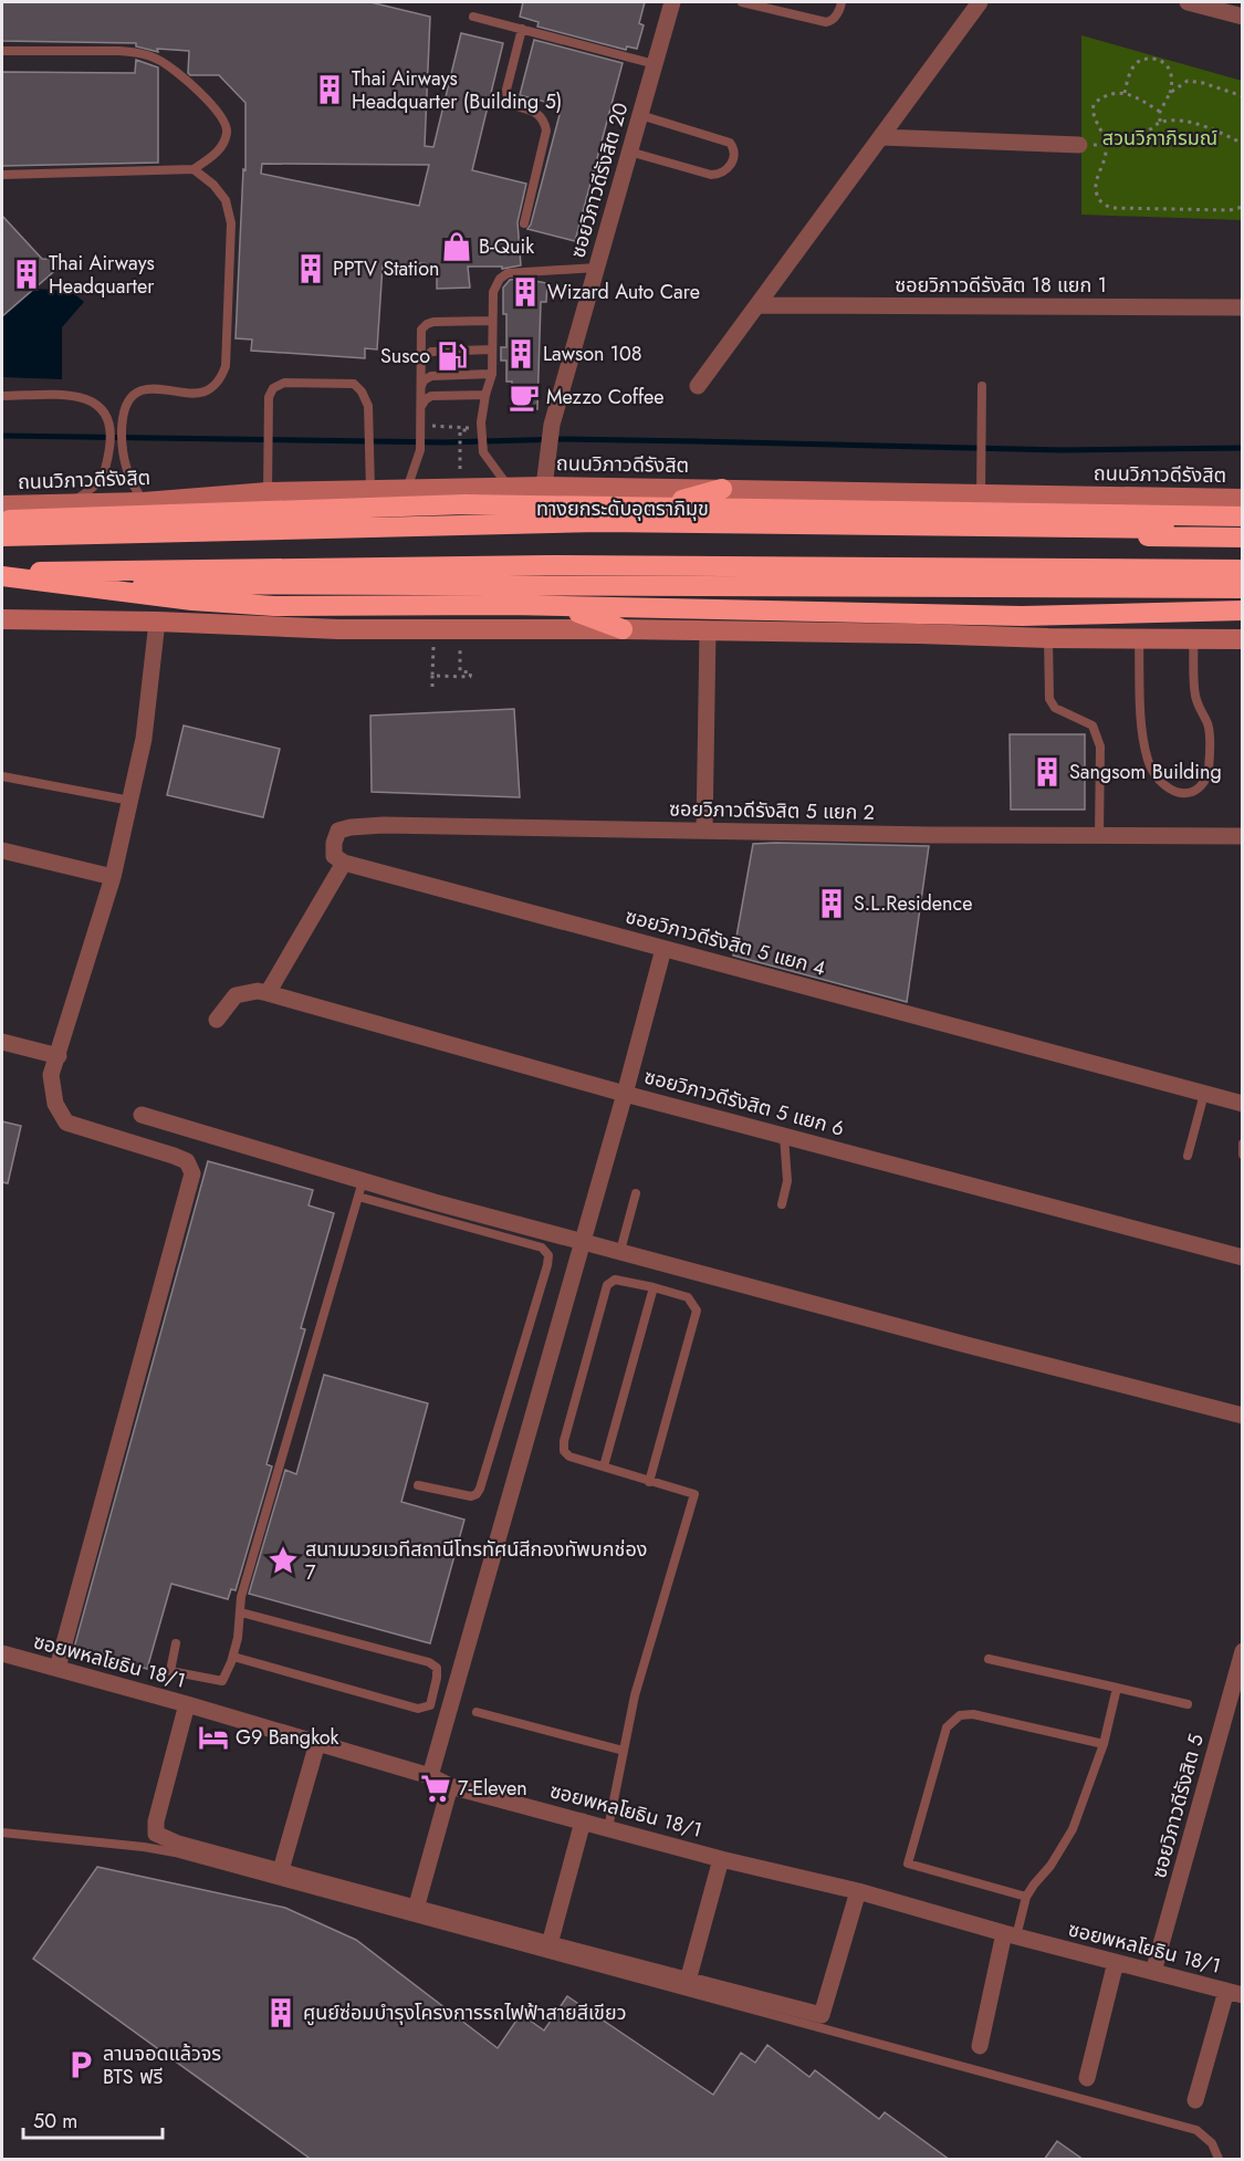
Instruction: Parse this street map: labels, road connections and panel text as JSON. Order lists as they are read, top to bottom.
{
  "streets": {
    "highway": ["ทางยกระดับอุตราภิมุข"],
    "main road": ["ถนนวิภาวดีรังสิต"],
    "street": [
      "ซอยวิภาวดีรังสิต 20",
      "ซอยวิภาวดีรังสิต 18 แยก 1",
      "ซอยวิภาวดีรังสิต 5 แยก 2",
      "ซอยวิภาวดีรังสิต 5 แยก 4",
      "ซอยวิภาวดีรังสิต 5 แยก 6",
      "ซอยพหลโยธิน 18/1",
      "ซอยวิภาวดีรังสิต 5"
    ]
  },
  "crossings": [
    ["ซอยวิภาวดีรังสิต 20", "ถนนวิภาวดีรังสิต"],
    ["ซอยวิภาวดีรังสิต 5 แยก 2", "ซอยวิภาวดีรังสิต 5 แยก 4"],
    ["ซอยพหลโยธิน 18/1", "ซอยวิภาวดีรังสิต 5"]
  ],
  "parks": ["สวนวิภาภิรมณ์"],
  "places": {
    "building": [
      "Thai Airways Headquarter (Building 5)",
      "PPTV Station",
      "Thai Airways Headquarter",
      "Wizard Auto Care",
      "Lawson 108",
      "Sangsom Building",
      "S.L.Residence",
      "ศูนย์ซ่อมบำรุงโครงการรถไฟฟ้าสายสีเขียว"
    ],
    "shop": ["B-Quik"],
    "fuel station": ["Susco"],
    "cafe": ["Mezzo Coffee"],
    "place": ["สนามมวยเวทีสถานีโทรทัศน์สีกองทัพบกช่อง 7"],
    "hotel": ["G9 Bangkok"],
    "supermarket": ["7-Eleven"],
    "parking": ["ลานจอดแล้วจร BTS ฟรี"]
  },
  "scale_bar": "50 m"
}
